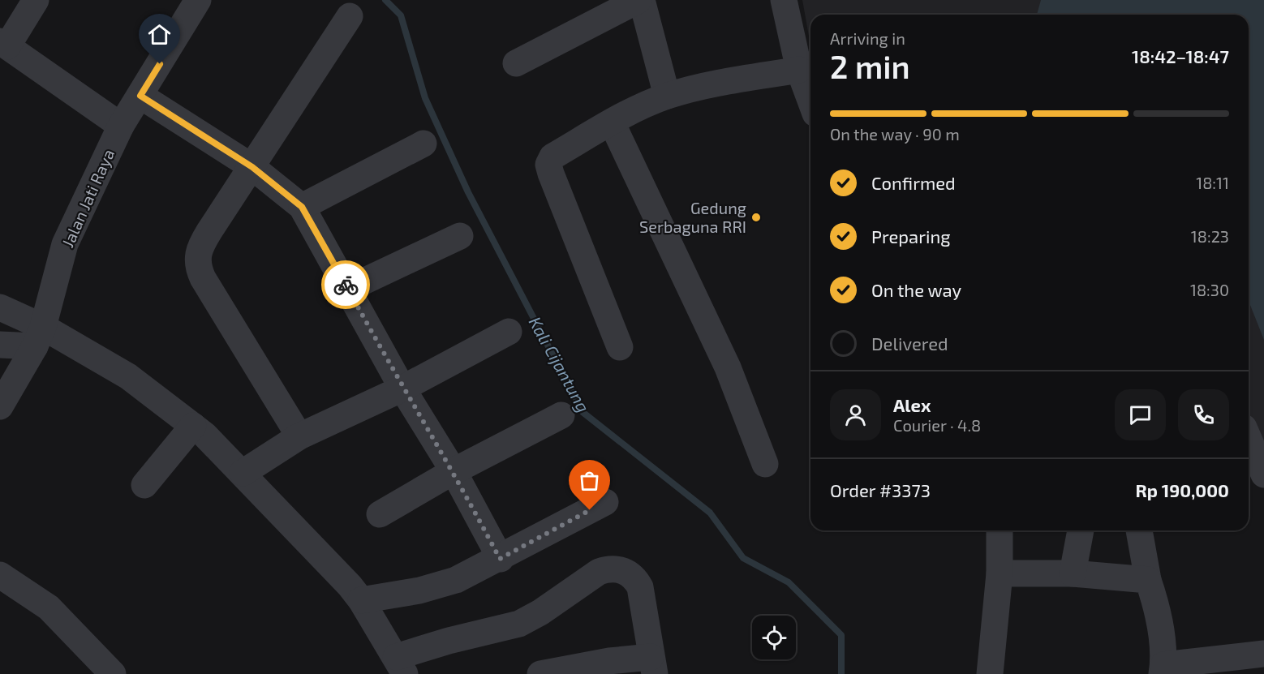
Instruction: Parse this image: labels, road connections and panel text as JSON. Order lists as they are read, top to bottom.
{
  "streets": {
    "street": ["Jalan Jati Raya"]
  },
  "water": ["Kali Cijantung"],
  "places": ["Gedung Serbaguna RRI"],
  "page": {
    "heading": ["2 min", "Arriving in", "18:42–18:47"],
    "panel": [
      "Alex",
      "Courier · 4.8",
      "Order #3373",
      "Rp 190,000"
    ],
    "bar": "On the way · 90 m",
    "list": [
      ["Confirmed", "18:11"],
      ["Preparing", "18:23"],
      ["On the way", "18:30"],
      "Delivered"
    ]
  }
}
